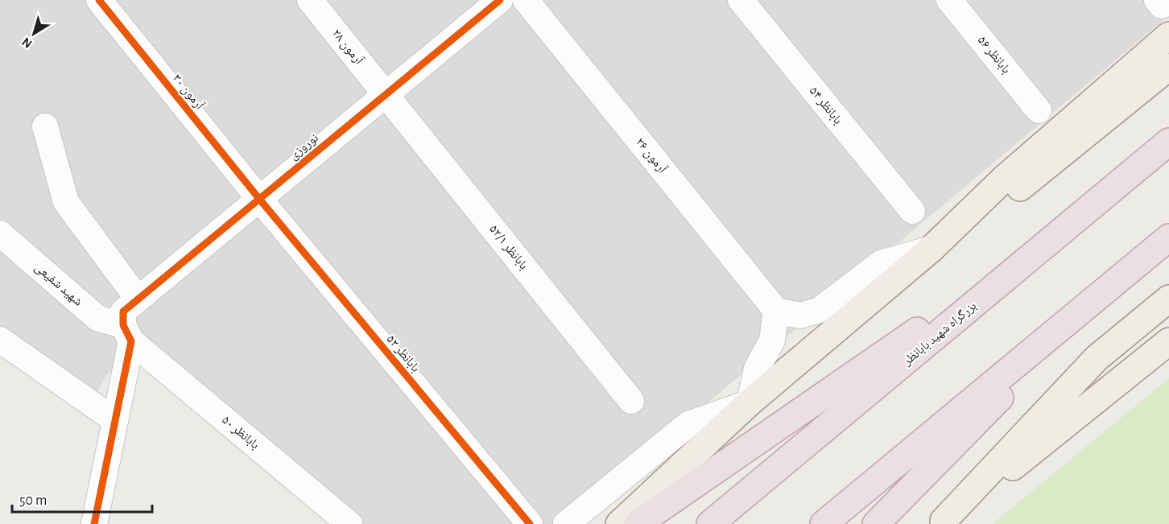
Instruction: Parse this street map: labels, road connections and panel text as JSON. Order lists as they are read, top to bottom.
{
  "streets": {
    "highway": ["بزرگراه شهید بابانظر"],
    "street": [
      "آرمون ۲۸",
      "بابانظر ۵۶",
      "آرمون ۳۰",
      "بابانظر ۵۴",
      "نوروزی",
      "آرمون ۲۶",
      "بابانظر ۵۲/۱",
      "شهید شفیعی",
      "بابانظر ۵۲",
      "بابانظر ۵۰"
    ]
  },
  "crossings": [
    ["آرمون ۲۸", "نوروزی"],
    ["آرمون ۲۸", "بابانظر ۵۲/۱"],
    ["آرمون ۳۰", "نوروزی"],
    ["آرمون ۳۰", "بابانظر ۵۲"],
    ["نوروزی", "بابانظر ۵۲/۱"],
    ["نوروزی", "شهید شفیعی"],
    ["نوروزی", "بابانظر ۵۲"],
    ["نوروزی", "بابانظر ۵۰"],
    ["شهید شفیعی", "بابانظر ۵۰"]
  ],
  "scale_bar": "50 m",
  "north": "bottom left"
}
